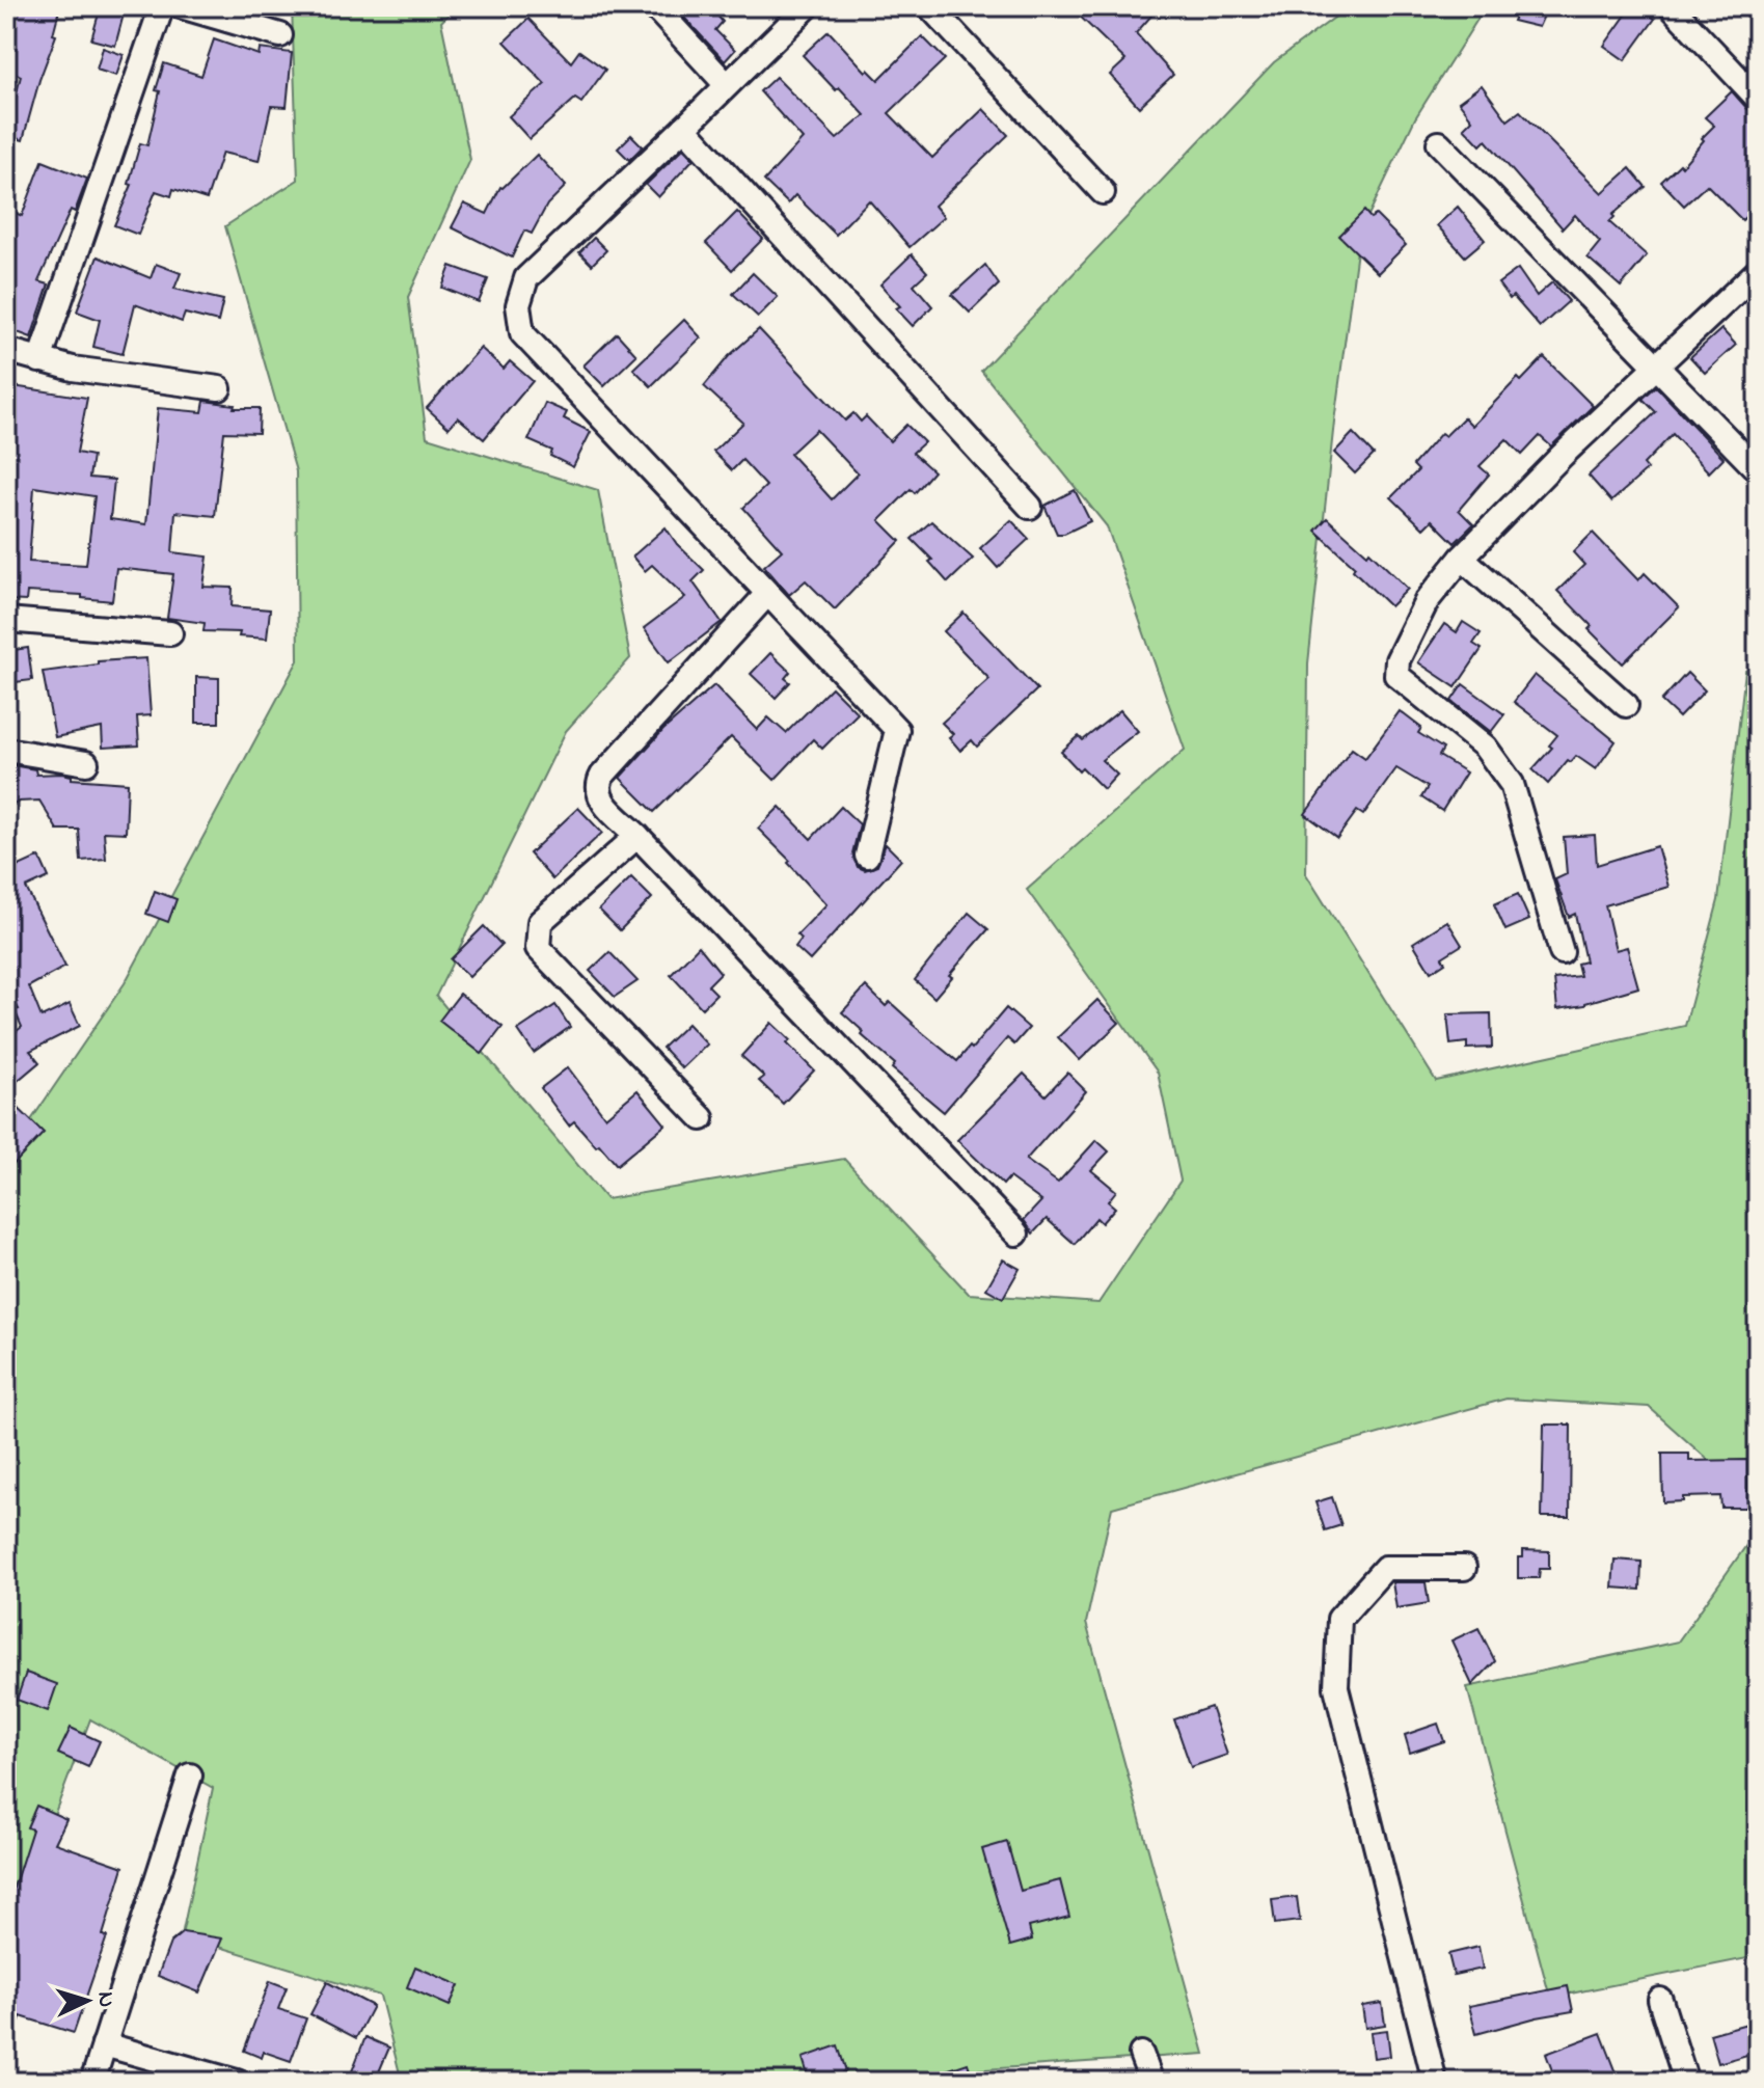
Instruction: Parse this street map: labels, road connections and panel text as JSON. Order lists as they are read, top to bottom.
{
  "north": "right"
}
